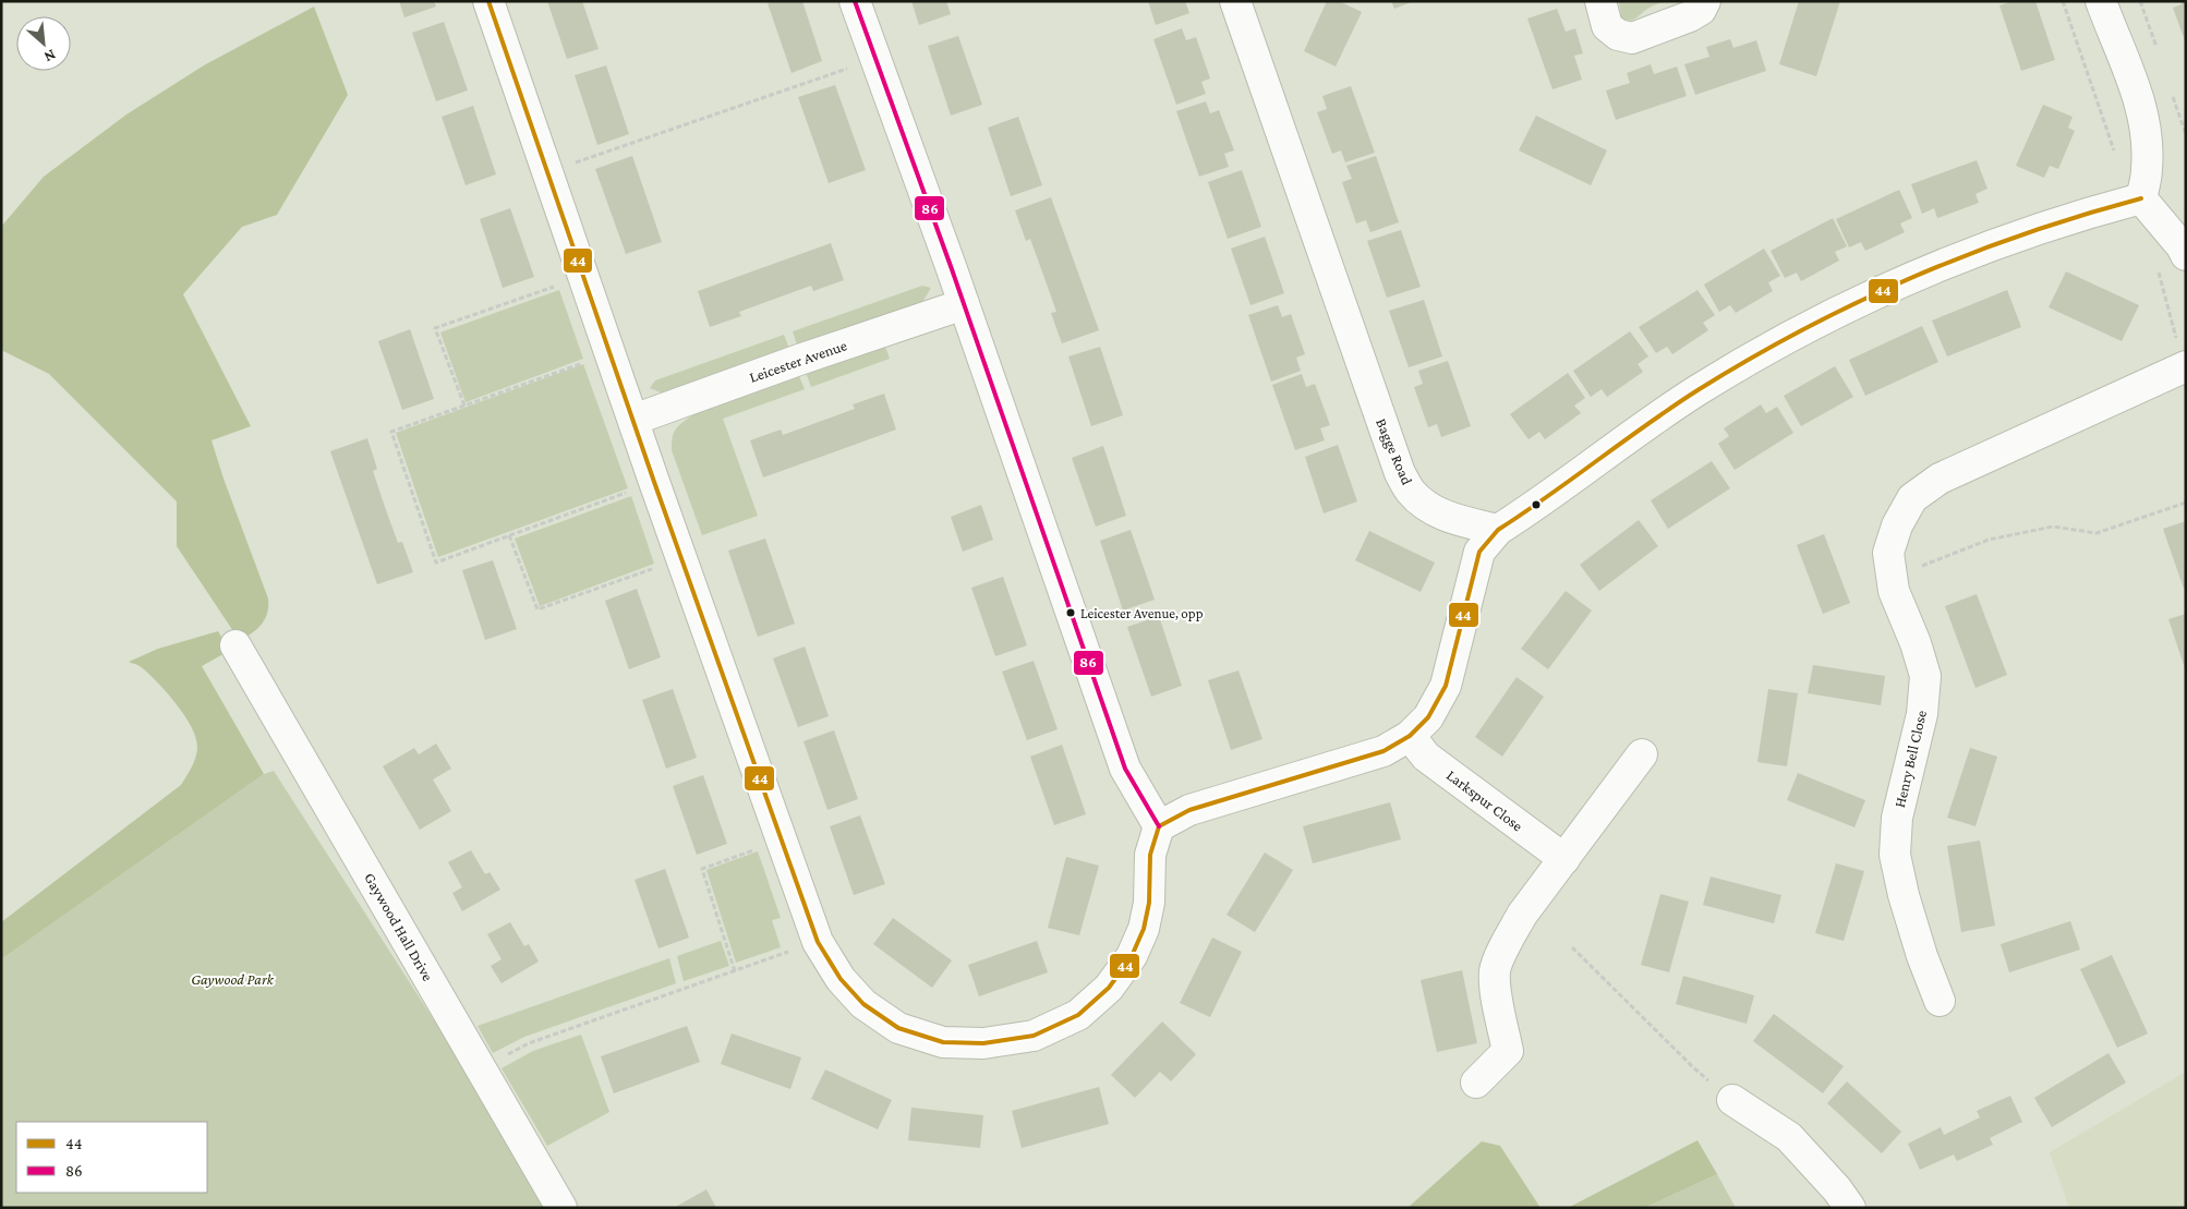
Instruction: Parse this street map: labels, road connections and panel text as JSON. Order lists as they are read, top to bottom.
{
  "streets": {
    "street": [
      "Leicester Avenue",
      "Bagge Road",
      "Henry Bell Close",
      "Larkspur Close",
      "Gaywood Hall Drive"
    ]
  },
  "parks": ["Gaywood Park"],
  "places": ["Leicester Avenue, opp"],
  "lines": ["transit line 44", "transit line 86"],
  "legend": ["44", "86"],
  "north": "bottom right"
}
